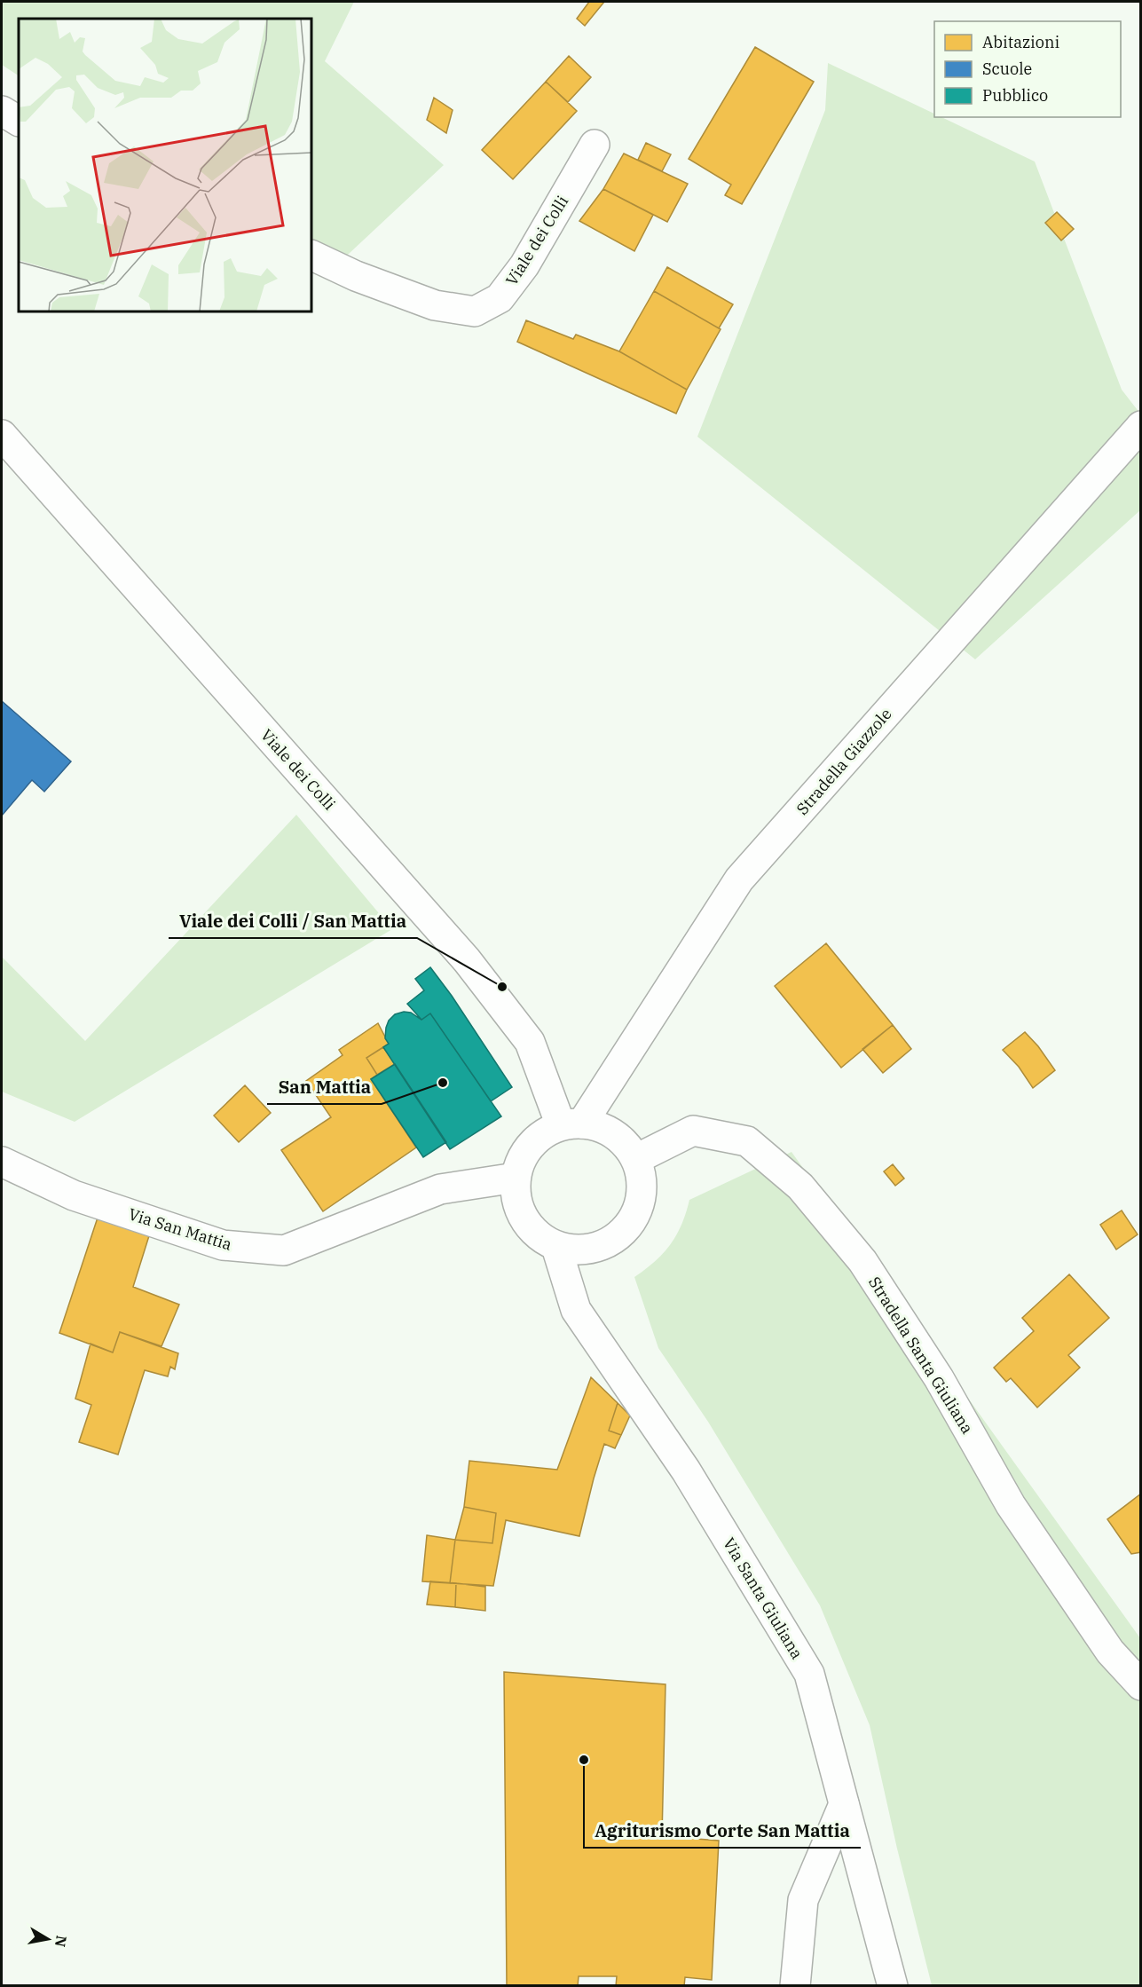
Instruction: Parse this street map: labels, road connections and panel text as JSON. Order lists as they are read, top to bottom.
{
  "streets": {
    "street": [
      "Viale dei Colli",
      "Stradella Giazzole",
      "Via San Mattia",
      "Stradella Santa Giuliana",
      "Via Santa Giuliana"
    ]
  },
  "crossings": [
    ["Viale dei Colli", "Stradella Giazzole"],
    ["Viale dei Colli", "Via San Mattia"],
    ["Viale dei Colli", "Stradella Santa Giuliana"],
    ["Viale dei Colli", "Via Santa Giuliana"],
    ["Stradella Giazzole", "Via San Mattia"],
    ["Stradella Giazzole", "Stradella Santa Giuliana"],
    ["Stradella Giazzole", "Via Santa Giuliana"],
    ["Via San Mattia", "Stradella Santa Giuliana"],
    ["Via San Mattia", "Via Santa Giuliana"],
    ["Stradella Santa Giuliana", "Via Santa Giuliana"]
  ],
  "places": ["Viale dei Colli / San Mattia", "San Mattia", "Agriturismo Corte San Mattia"],
  "legend": ["Abitazioni", "Scuole", "Pubblico"],
  "north": "right"
}
